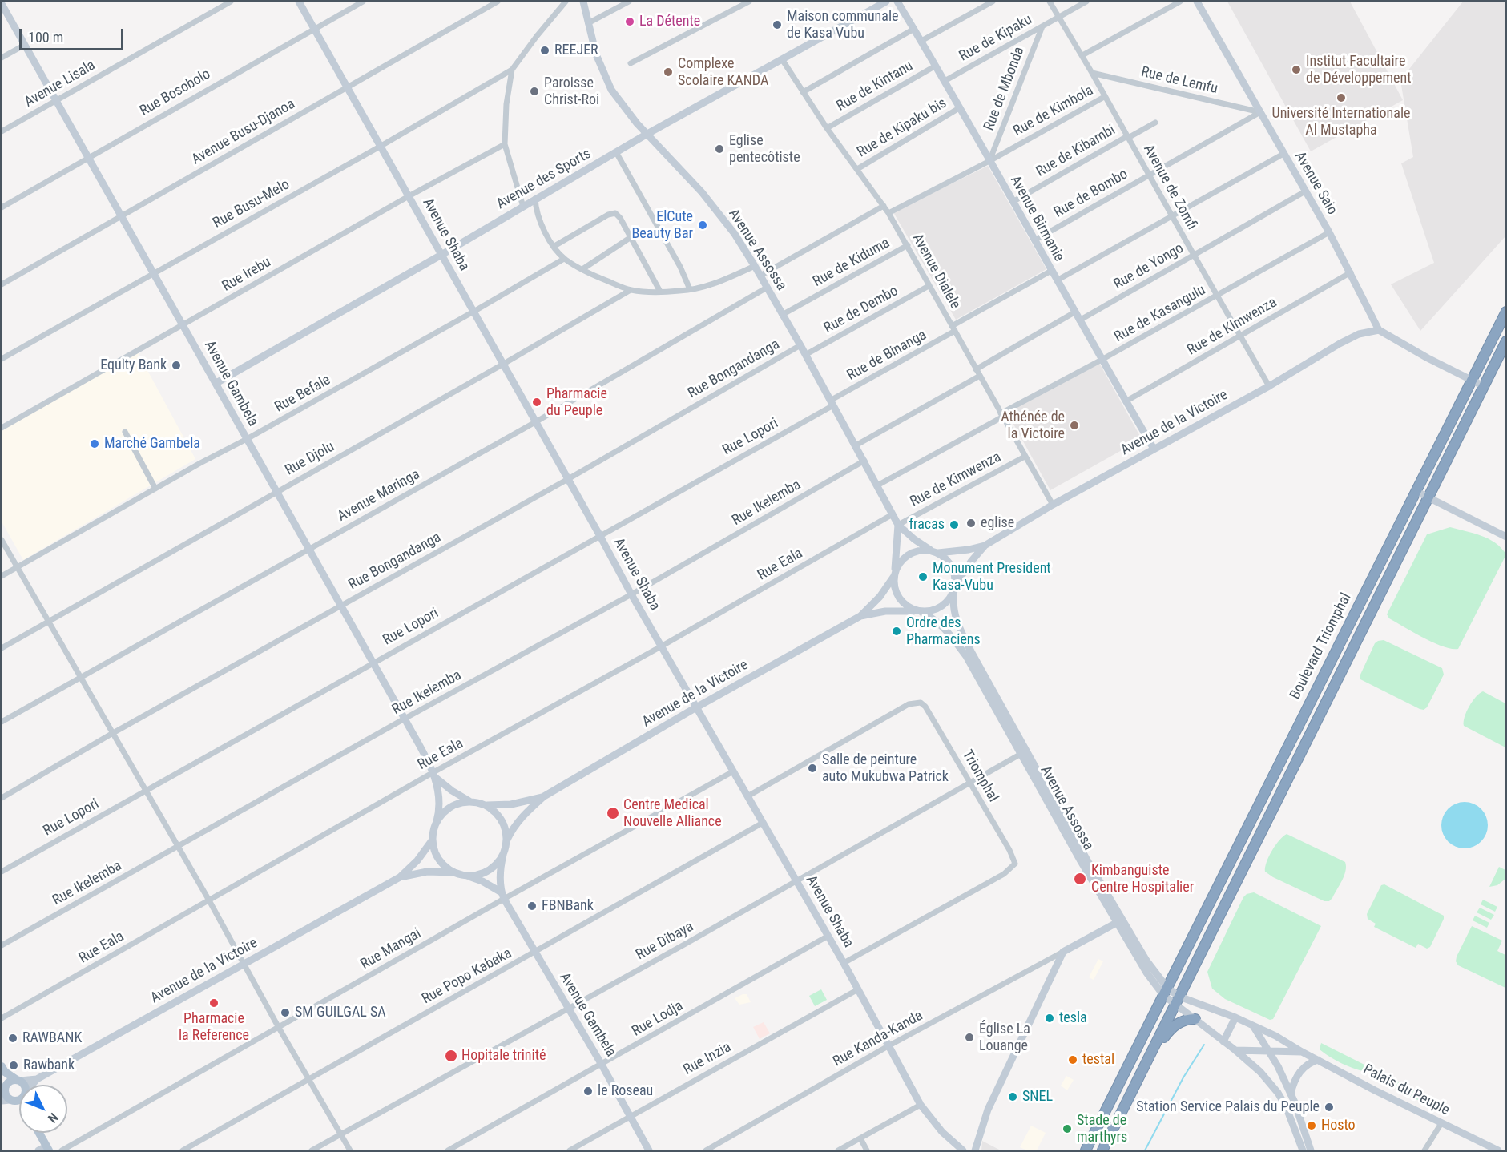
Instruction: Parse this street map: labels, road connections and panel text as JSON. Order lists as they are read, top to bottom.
{
  "streets": {
    "highway": ["Boulevard Triomphal"],
    "street": [
      "Rue de Kipaku",
      "Rue de Lemfu",
      "Avenue Lisala",
      "Rue de Kintanu",
      "Rue de Mbonda",
      "Rue Bosobolo",
      "Rue de Kimbola",
      "Rue de Kipaku bis",
      "Avenue Busu-Djanoa",
      "Rue de Kibambi",
      "Avenue des Sports",
      "Avenue Saio",
      "Avenue de Zomfi",
      "Rue de Bombo",
      "Rue Busu-Melo",
      "Avenue Birmanie",
      "Avenue Shaba",
      "Avenue Assossa",
      "Rue de Kiduma",
      "Rue de Yongo",
      "Avenue Dialele",
      "Rue Irebu",
      "Rue de Dembo",
      "Rue de Kasangulu",
      "Rue de KImwenza",
      "Rue de Binanga",
      "Rue Bongandanga",
      "Avenue Gambela",
      "Rue Befale",
      "Avenue de la Victoire",
      "Rue Lopori",
      "Rue Djolu",
      "Rue de Kimwenza",
      "Avenue Maringa",
      "Rue Ikelemba",
      "Rue Eala",
      "Triomphal",
      "Rue Dibaya",
      "Rue Mangai",
      "Rue Popo Kabaka",
      "Rue Lodja",
      "Rue Kanda-Kanda",
      "Rue Inzia",
      "Palais du Peuple"
    ]
  },
  "crossings": [
    ["Rue de Kipaku", "Rue de Mbonda"],
    ["Rue de Kipaku", "Avenue de Zomfi"],
    ["Rue de Kipaku", "Avenue Birmanie"],
    ["Rue de Lemfu", "Avenue Saio"],
    ["Rue de Lemfu", "Avenue de Zomfi"],
    ["Rue de Lemfu", "Rue de Bombo"],
    ["Avenue Lisala", "Avenue Gambela"],
    ["Rue de Kintanu", "Avenue Birmanie"],
    ["Rue de Kintanu", "Avenue Dialele"],
    ["Rue de Mbonda", "Rue de Kimbola"],
    ["Rue de Mbonda", "Avenue Birmanie"],
    ["Rue Bosobolo", "Avenue Shaba"],
    ["Rue Bosobolo", "Avenue Gambela"],
    ["Rue de Kimbola", "Avenue de Zomfi"],
    ["Rue de Kimbola", "Avenue Birmanie"],
    ["Rue de Kimbola", "Avenue Dialele"],
    ["Rue de Kipaku bis", "Avenue Birmanie"],
    ["Rue de Kipaku bis", "Avenue Dialele"],
    ["Avenue Busu-Djanoa", "Avenue Shaba"],
    ["Avenue Busu-Djanoa", "Avenue Gambela"],
    ["Rue de Kibambi", "Avenue de Zomfi"],
    ["Rue de Kibambi", "Avenue Birmanie"],
    ["Avenue des Sports", "Avenue Shaba"],
    ["Avenue des Sports", "Avenue Assossa"],
    ["Avenue des Sports", "Avenue Dialele"],
    ["Avenue des Sports", "Avenue Gambela"],
    ["Avenue Saio", "Rue de Bombo"],
    ["Avenue Saio", "Rue de Yongo"],
    ["Avenue Saio", "Rue de Kasangulu"],
    ["Avenue Saio", "Rue de KImwenza"],
    ["Avenue Saio", "Avenue de la Victoire"],
    ["Avenue de Zomfi", "Rue de Bombo"],
    ["Avenue de Zomfi", "Rue de Yongo"],
    ["Avenue de Zomfi", "Rue de Kasangulu"],
    ["Avenue de Zomfi", "Rue de KImwenza"],
    ["Avenue de Zomfi", "Avenue de la Victoire"],
    ["Rue de Bombo", "Avenue Birmanie"],
    ["Rue Busu-Melo", "Avenue Shaba"],
    ["Rue Busu-Melo", "Avenue Gambela"],
    ["Avenue Birmanie", "Rue de Yongo"],
    ["Avenue Birmanie", "Rue de Kasangulu"],
    ["Avenue Birmanie", "Rue de KImwenza"],
    ["Avenue Birmanie", "Rue de Binanga"],
    ["Avenue Birmanie", "Avenue de la Victoire"],
    ["Avenue Shaba", "Rue Irebu"],
    ["Avenue Shaba", "Rue Bongandanga"],
    ["Avenue Shaba", "Rue Befale"],
    ["Avenue Shaba", "Avenue de la Victoire"],
    ["Avenue Shaba", "Rue Lopori"],
    ["Avenue Shaba", "Rue Djolu"],
    ["Avenue Shaba", "Avenue Maringa"],
    ["Avenue Shaba", "Rue Ikelemba"],
    ["Avenue Shaba", "Rue Eala"],
    ["Avenue Shaba", "Triomphal"],
    ["Avenue Shaba", "Rue Dibaya"],
    ["Avenue Shaba", "Rue Mangai"],
    ["Avenue Shaba", "Rue Popo Kabaka"],
    ["Avenue Shaba", "Rue Lodja"],
    ["Avenue Shaba", "Rue Kanda-Kanda"],
    ["Avenue Shaba", "Rue Inzia"],
    ["Avenue Assossa", "Rue de Kiduma"],
    ["Avenue Assossa", "Rue de Dembo"],
    ["Avenue Assossa", "Rue de Kasangulu"],
    ["Avenue Assossa", "Rue de Binanga"],
    ["Avenue Assossa", "Rue Bongandanga"],
    ["Avenue Assossa", "Rue Lopori"],
    ["Avenue Assossa", "Rue de Kimwenza"],
    ["Avenue Assossa", "Avenue Maringa"],
    ["Avenue Assossa", "Rue Ikelemba"],
    ["Avenue Assossa", "Rue Eala"],
    ["Avenue Assossa", "Boulevard Triomphal"],
    ["Avenue Assossa", "Rue Dibaya"],
    ["Avenue Assossa", "Palais du Peuple"],
    ["Rue de Kiduma", "Avenue Dialele"],
    ["Avenue Dialele", "Rue de Dembo"],
    ["Avenue Dialele", "Rue de Kasangulu"],
    ["Avenue Dialele", "Rue de Binanga"],
    ["Avenue Dialele", "Avenue de la Victoire"],
    ["Avenue Dialele", "Rue de Kimwenza"],
    ["Rue Irebu", "Avenue Gambela"],
    ["Rue de Binanga", "Rue Lopori"],
    ["Rue Bongandanga", "Avenue Gambela"],
    ["Avenue Gambela", "Rue Befale"],
    ["Avenue Gambela", "Rue Lopori"],
    ["Avenue Gambela", "Rue Djolu"],
    ["Avenue Gambela", "Avenue Maringa"],
    ["Avenue Gambela", "Rue Ikelemba"],
    ["Avenue Gambela", "Rue Eala"],
    ["Avenue Gambela", "Rue Dibaya"],
    ["Avenue Gambela", "Rue Mangai"],
    ["Avenue Gambela", "Rue Popo Kabaka"],
    ["Avenue Gambela", "Rue Lodja"],
    ["Avenue Gambela", "Rue Inzia"],
    ["Boulevard Triomphal", "Palais du Peuple"],
    ["Triomphal", "Rue Dibaya"]
  ],
  "places": [
    "La Détente",
    "Maison communale de Kasa Vubu",
    "REEJER",
    "Institut Facultaire de Développement",
    "Complexe Scolaire KANDA",
    "Paroisse Christ-Roi",
    "Université Internationale Al Mustapha",
    "Eglise pentecôtiste",
    "ElCute Beauty Bar",
    "Equity Bank",
    "Pharmacie du Peuple",
    "Athénée de la Victoire",
    "Marché Gambela",
    "eglise",
    "fracas",
    "Monument President Kasa-Vubu",
    "Ordre des Pharmaciens",
    "Salle de peinture auto Mukubwa Patrick",
    "Centre Medical Nouvelle Alliance",
    "Kimbanguiste Centre Hospitalier",
    "FBNBank",
    "Pharmacie la Reference",
    "SM GUILGAL SA",
    "tesla",
    "Église La Louange",
    "RAWBANK",
    "Hopitale trinité",
    "testal",
    "Rawbank",
    "le Roseau",
    "SNEL",
    "Station Service Palais du Peuple",
    "Hosto",
    "Stade de marthyrs"
  ],
  "scale_bar": "100 m",
  "north": "bottom right"
}
